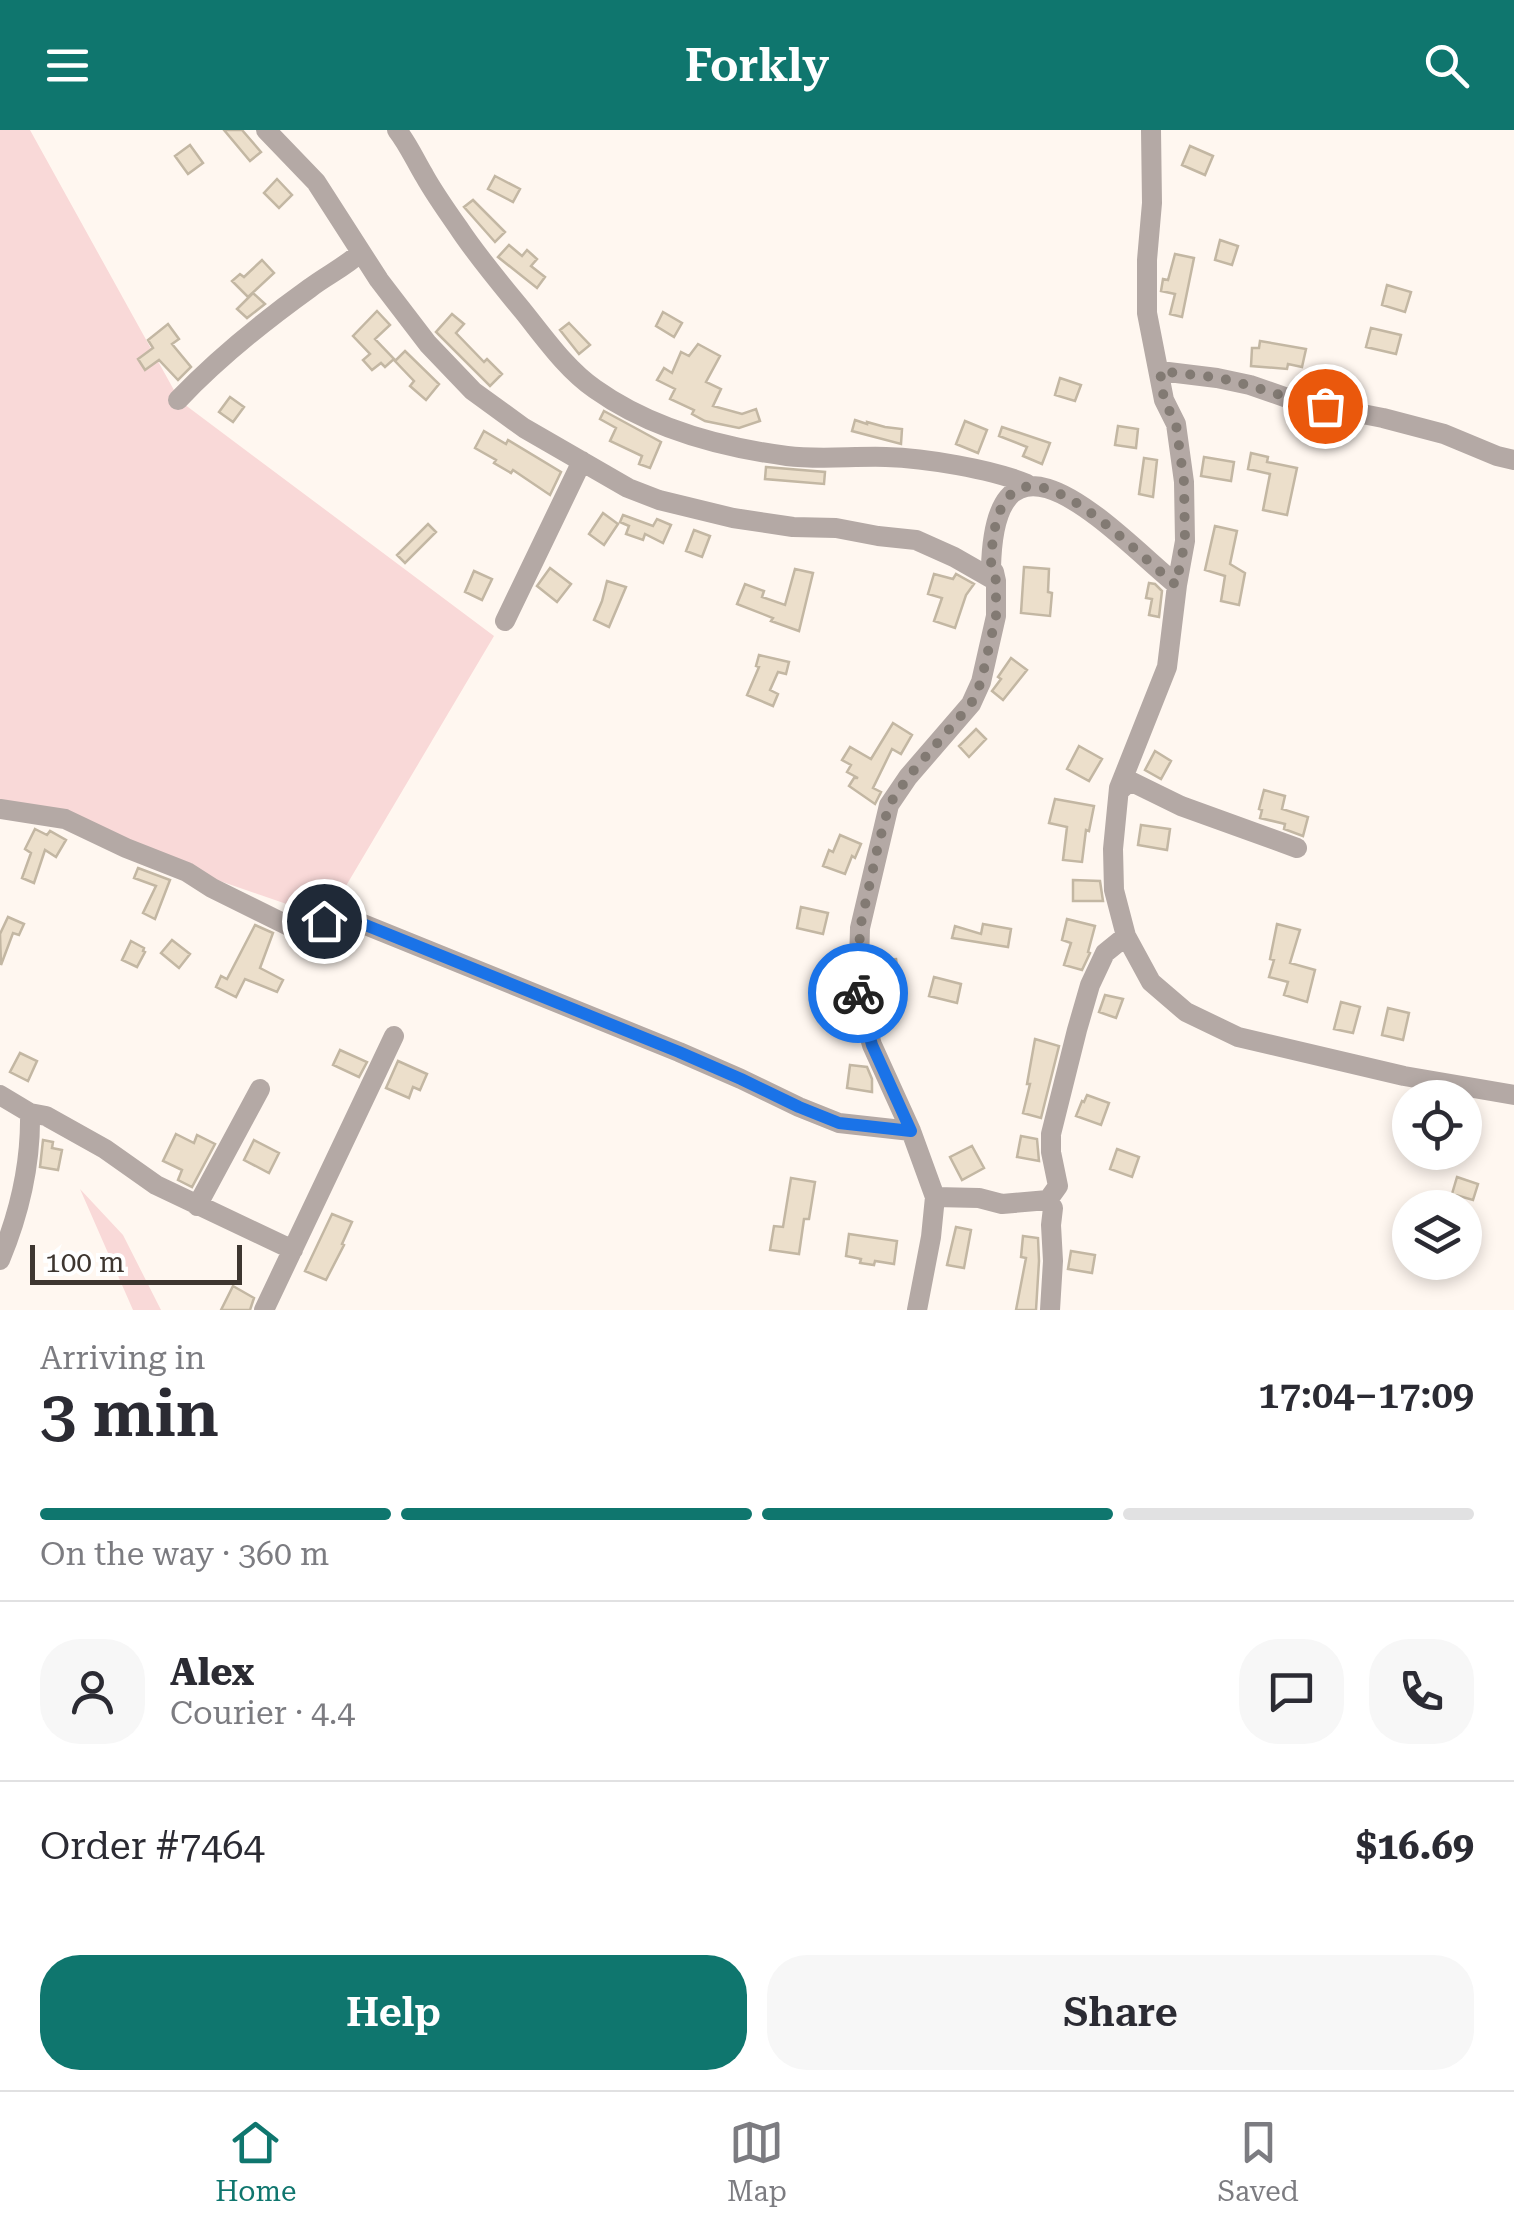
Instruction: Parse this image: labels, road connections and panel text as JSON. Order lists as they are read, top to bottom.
{
  "scale_bar": "100 m",
  "page": {
    "header": "Forkly",
    "scale": "100 m",
    "heading": ["3 min", "Arriving in", "17:04–17:09"],
    "panel": [
      "Alex",
      "Courier · 4.4",
      "Order #7464",
      "$16.69"
    ],
    "bar": "On the way · 360 m",
    "buttons": ["Help", "Share"],
    "tabs": ["Home", "Map", "Saved"]
  }
}
